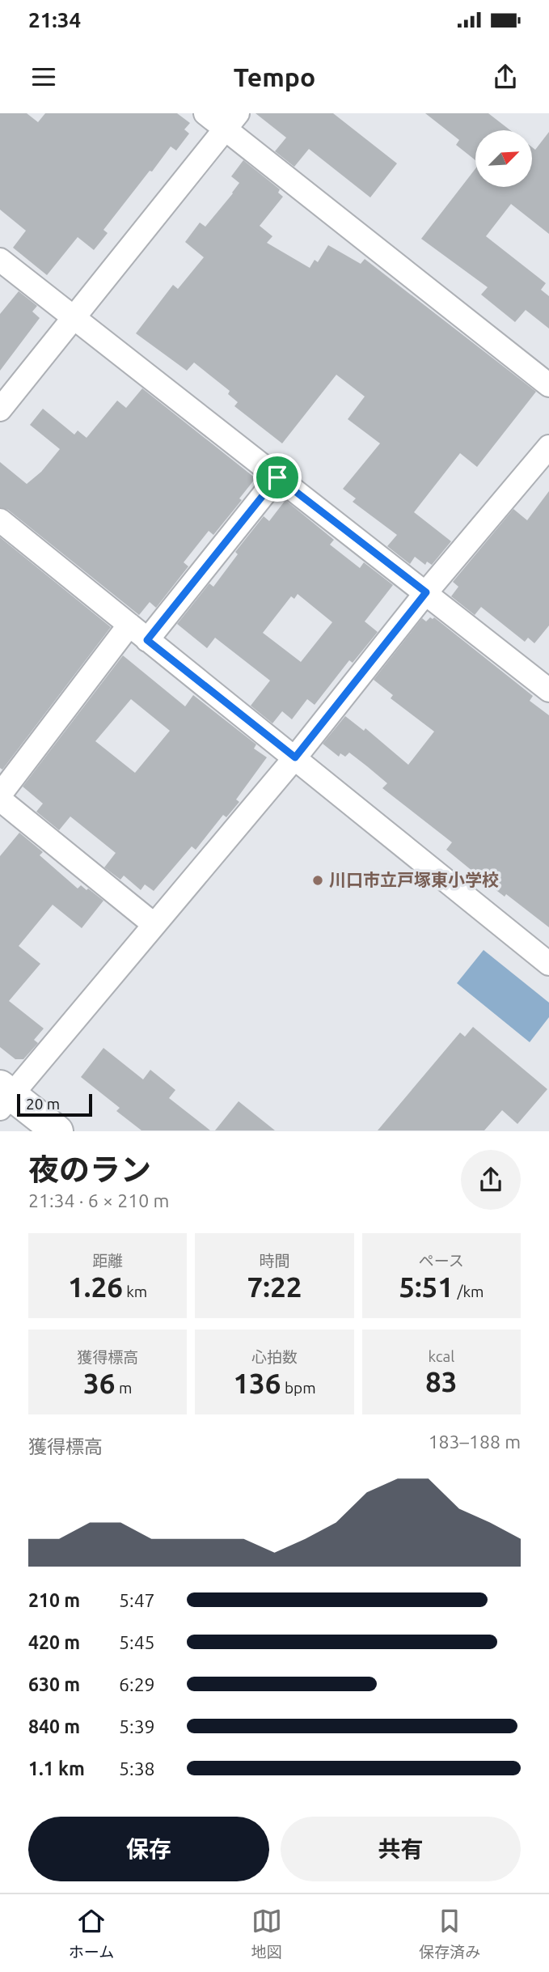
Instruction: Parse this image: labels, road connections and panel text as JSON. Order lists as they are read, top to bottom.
{
  "places": ["川口市立戸塚東小学校"],
  "scale_bar": "20 m",
  "north": "top right",
  "page": {
    "status": "21:34",
    "header": "Tempo",
    "scale": "20 m",
    "heading": ["夜のラン", "21:34 · 6 × 210 m"],
    "stats": [
      ["距離", "1.26 km"],
      ["時間", "7:22"],
      ["ペース", "5:51 /km"],
      ["獲得標高", "36 m"],
      ["心拍数", "136 bpm"],
      ["kcal", "83"]
    ],
    "chart": ["獲得標高", "183–188 m"],
    "list": [
      {
        "name": "210 m",
        "note": "5:47"
      },
      {
        "name": "420 m",
        "note": "5:45"
      },
      {
        "name": "630 m",
        "note": "6:29"
      },
      {
        "name": "840 m",
        "note": "5:39"
      },
      {
        "name": "1.1 km",
        "note": "5:38"
      }
    ],
    "buttons": ["保存", "共有"],
    "tabs": ["ホーム", "地図", "保存済み"]
  }
}
